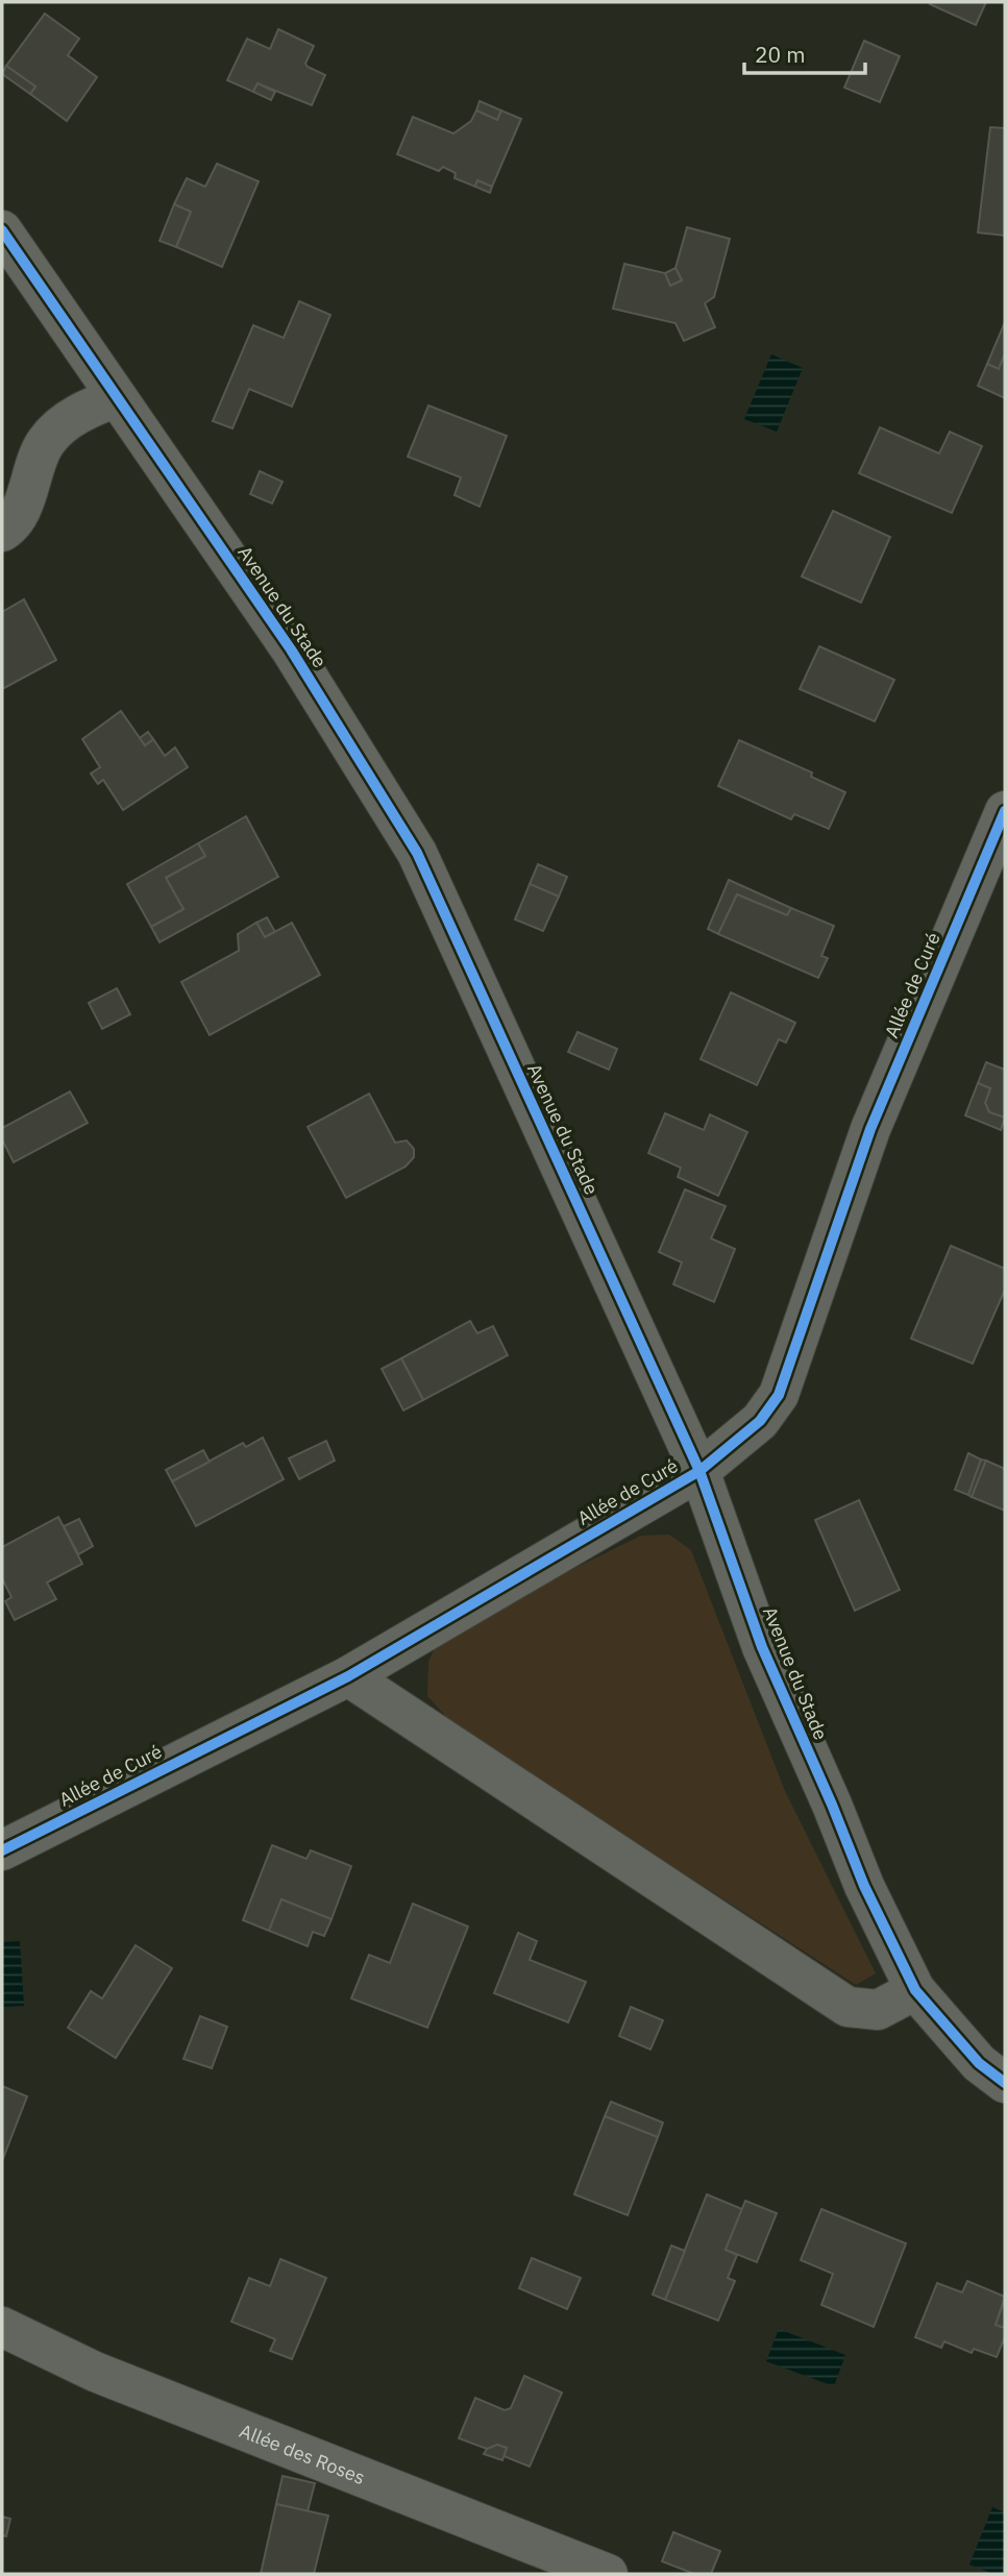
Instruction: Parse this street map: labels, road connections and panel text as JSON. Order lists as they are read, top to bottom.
{
  "streets": {
    "street": ["Avenue du Stade", "Allée de Curé", "Allée des Roses"]
  },
  "crossings": [
    ["Avenue du Stade", "Allée de Curé"]
  ],
  "scale_bar": "20 m"
}
